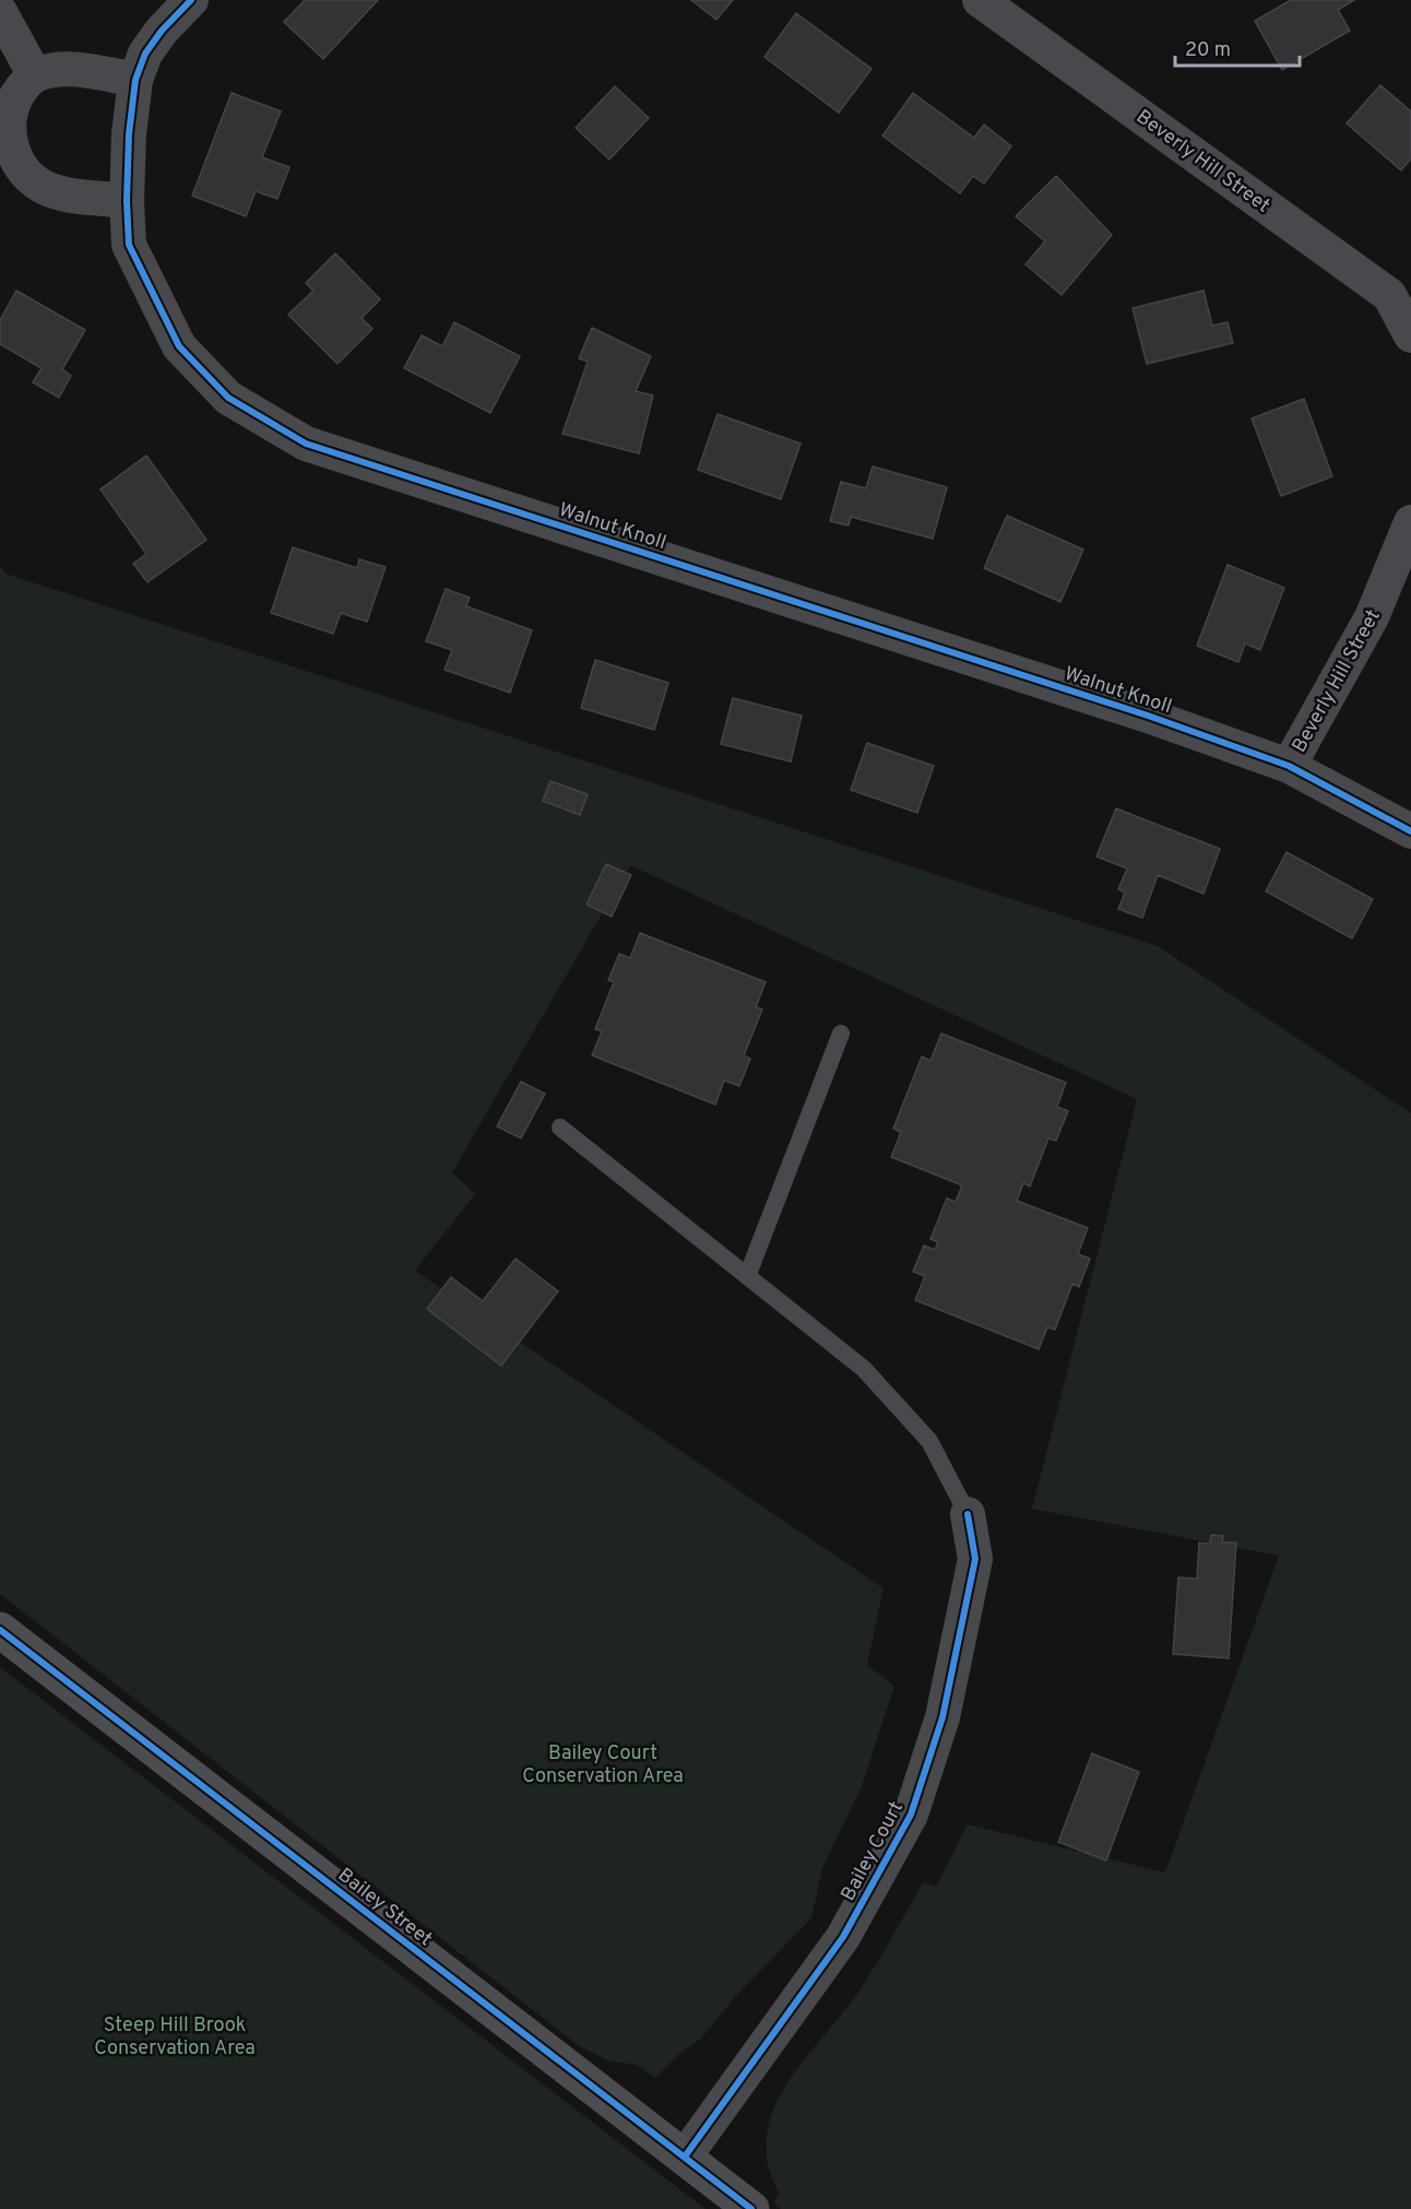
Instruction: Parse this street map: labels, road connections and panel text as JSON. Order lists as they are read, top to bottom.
{
  "streets": {
    "street": [
      "Beverly Hill Street",
      "Walnut Knoll",
      "Bailey Court",
      "Bailey Street"
    ]
  },
  "crossings": [
    ["Beverly Hill Street", "Walnut Knoll"],
    ["Bailey Court", "Bailey Street"]
  ],
  "parks": ["Bailey Court Conservation Area", "Steep Hill Brook Conservation Area"],
  "scale_bar": "20 m"
}
